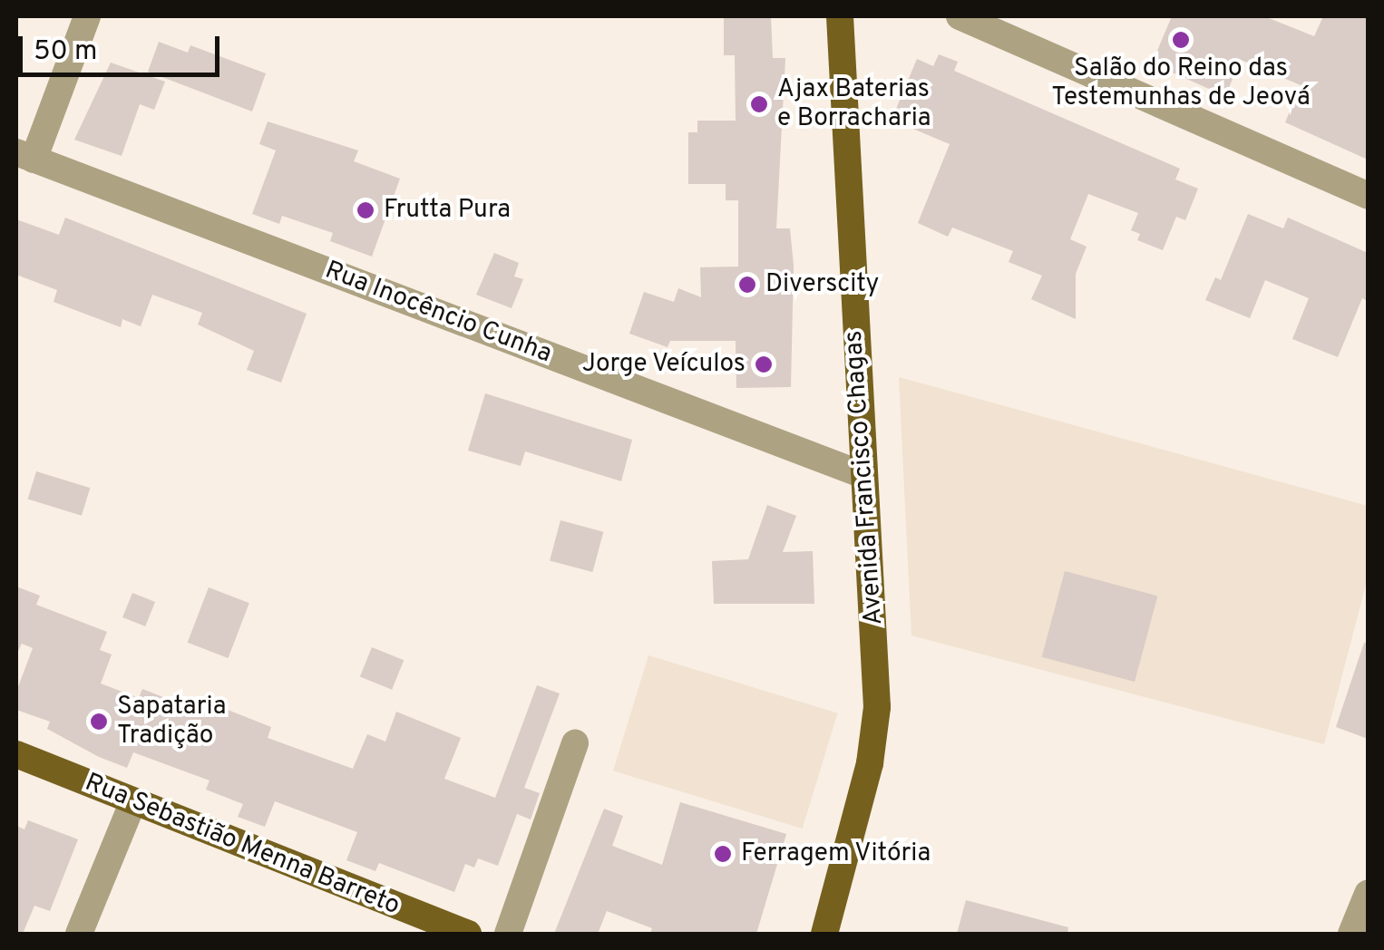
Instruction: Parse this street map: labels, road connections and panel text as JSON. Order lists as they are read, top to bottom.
{
  "streets": {
    "main road": ["Avenida Francisco Chagas", "Rua Sebastião Menna Barreto"],
    "street": ["Rua Inocêncio Cunha"]
  },
  "crossings": [
    ["Rua Inocêncio Cunha", "Avenida Francisco Chagas"]
  ],
  "places": [
    "Salão do Reino das Testemunhas de Jeová",
    "Ajax Baterias e Borracharia",
    "Frutta Pura",
    "Diverscity",
    "Jorge Veículos",
    "Sapataria Tradição",
    "Ferragem Vitória"
  ],
  "scale_bar": "50 m"
}
